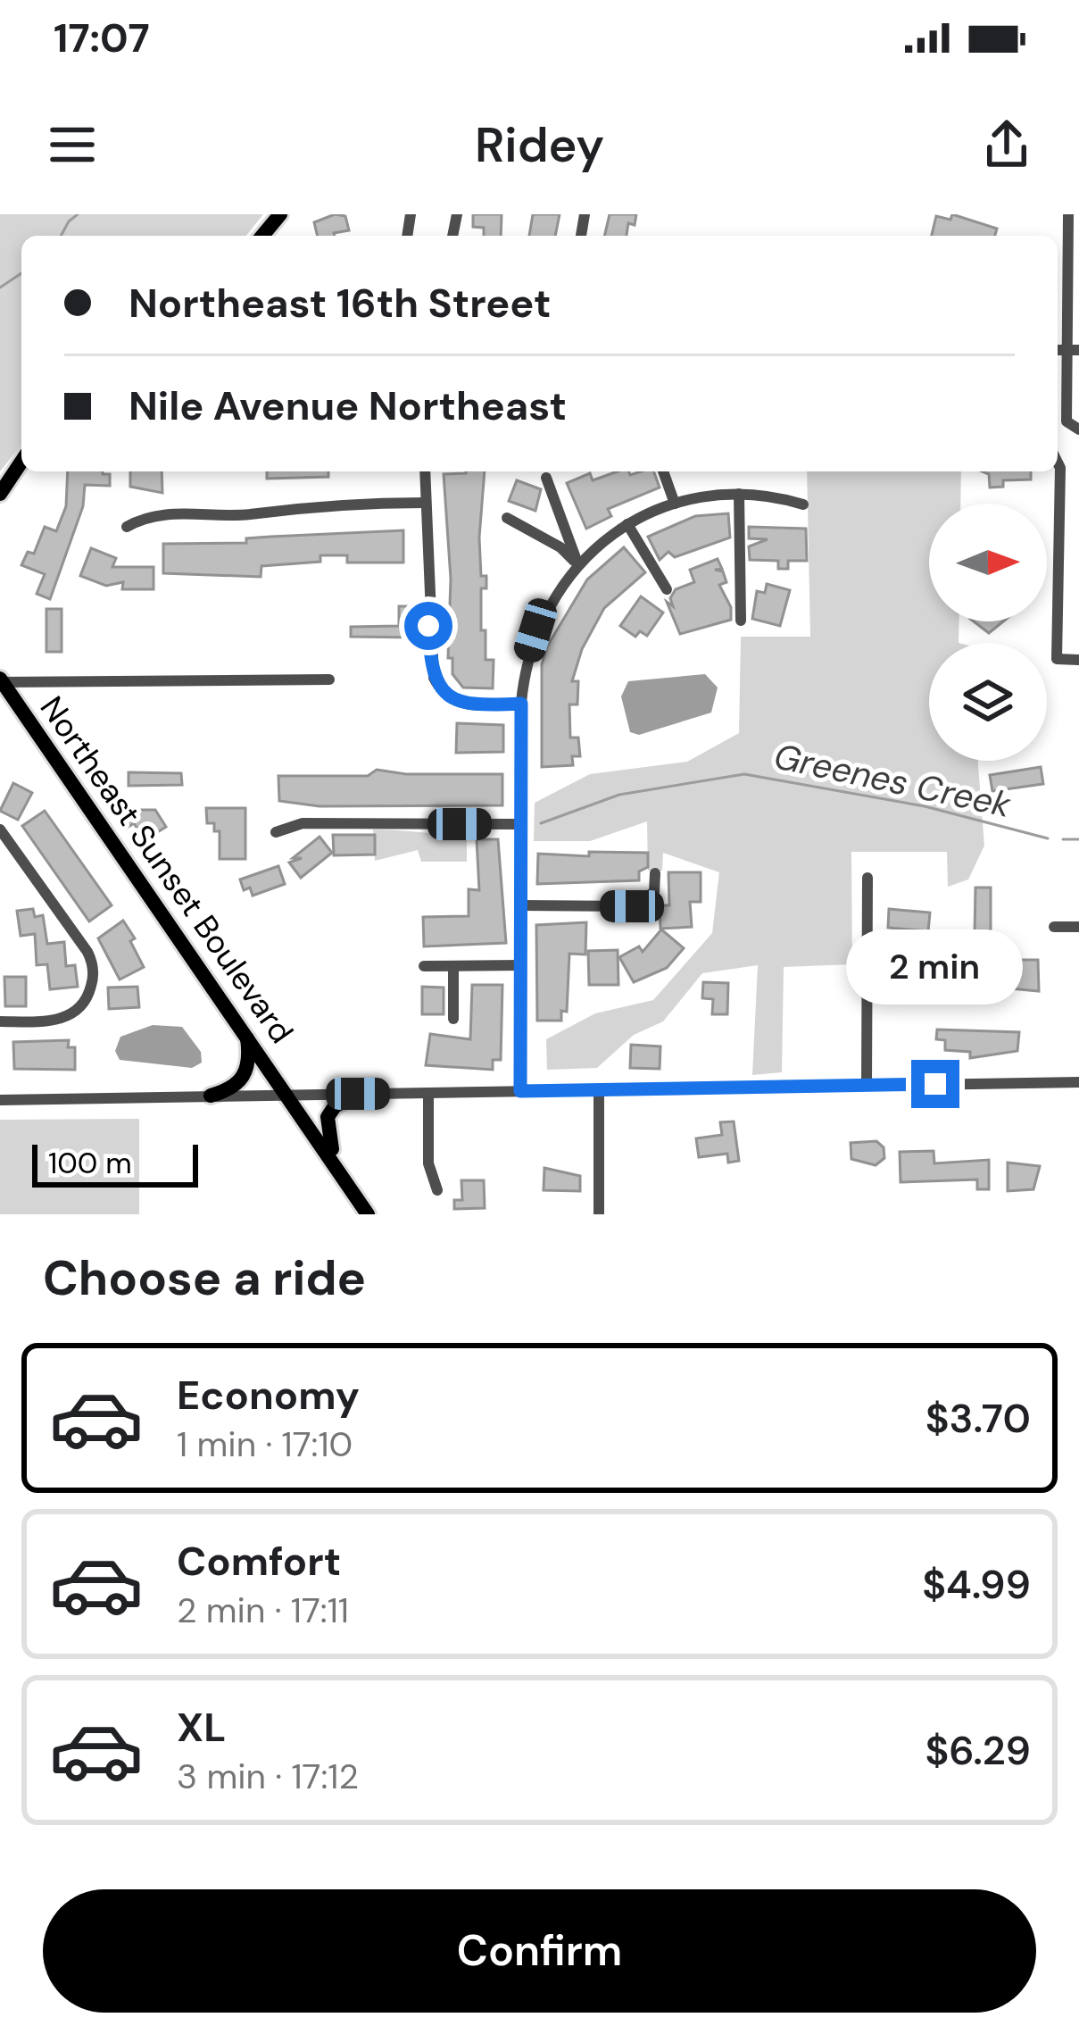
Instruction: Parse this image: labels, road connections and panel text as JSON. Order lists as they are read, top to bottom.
{
  "streets": {
    "main road": ["Northeast Sunset Boulevard"]
  },
  "water": ["Greenes Creek"],
  "scale_bar": "100 m",
  "north": "right",
  "page": {
    "status": "17:07",
    "header": "Ridey",
    "banner": ["Northeast 16th Street", "Nile Avenue Northeast"],
    "bubble": "2 min",
    "scale": "100 m",
    "heading": "Choose a ride",
    "list": [
      {
        "name": "Economy",
        "note": "1 min · 17:10",
        "value": "$3.70"
      },
      {
        "name": "Comfort",
        "note": "2 min · 17:11",
        "value": "$4.99"
      },
      {
        "name": "XL",
        "note": "3 min · 17:12",
        "value": "$6.29"
      }
    ],
    "buttons": "Confirm"
  }
}
